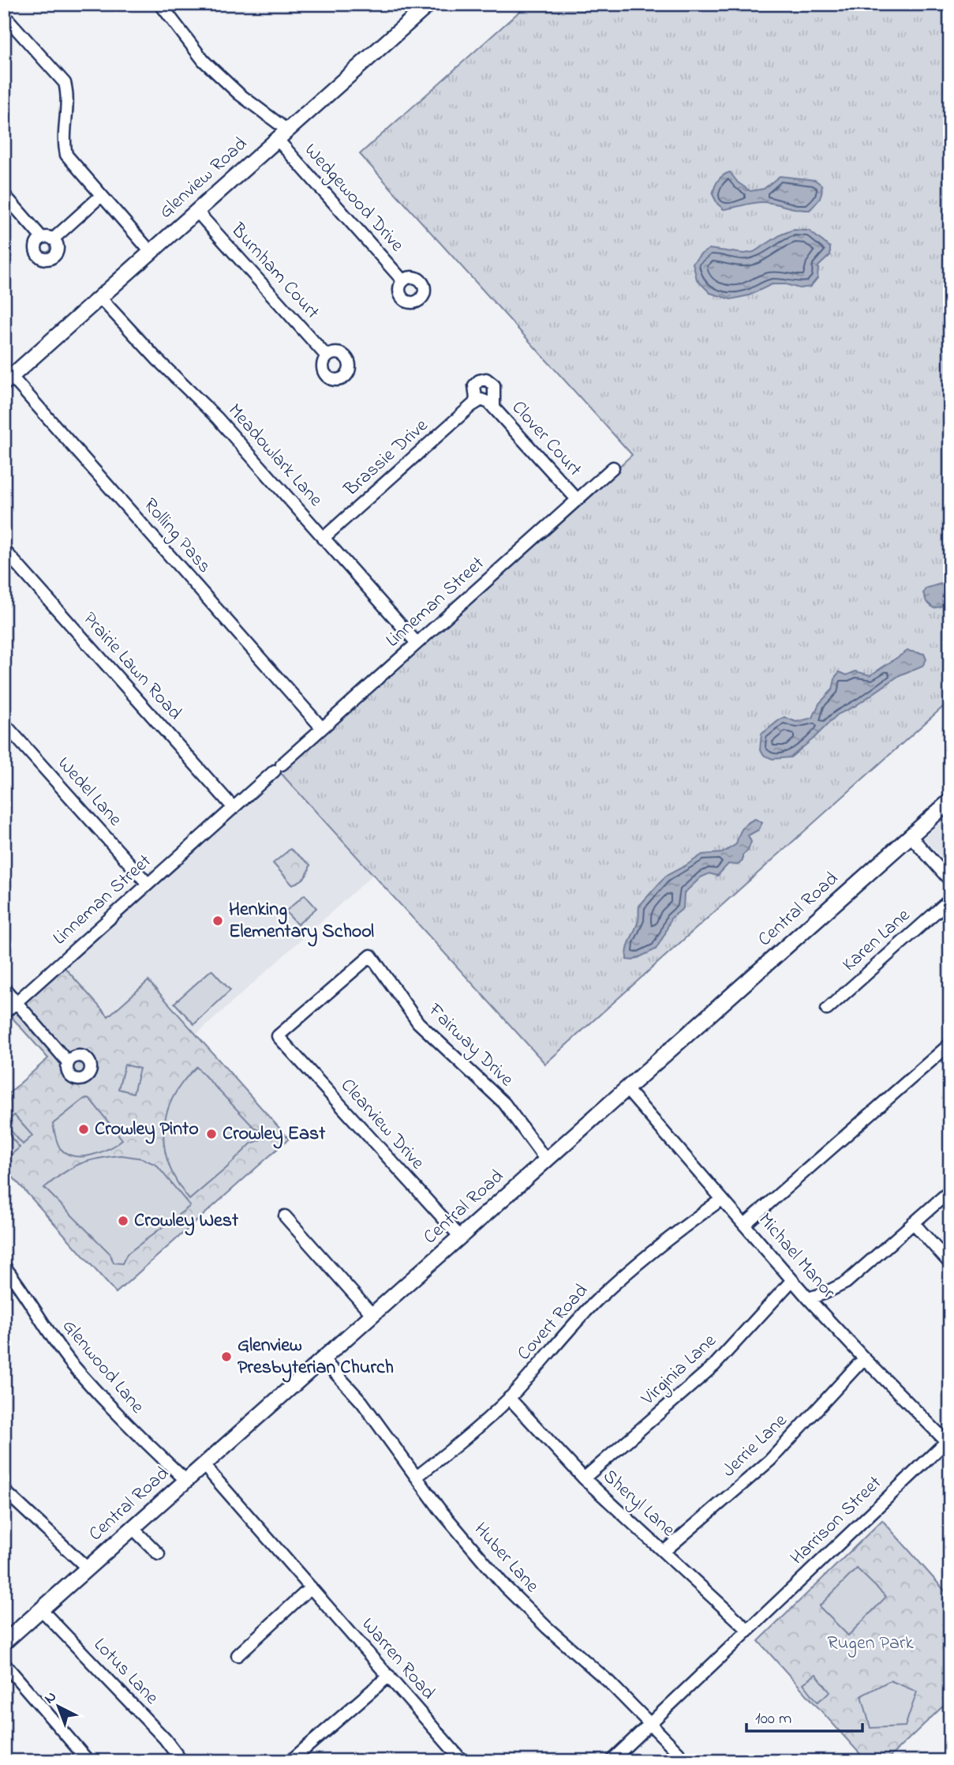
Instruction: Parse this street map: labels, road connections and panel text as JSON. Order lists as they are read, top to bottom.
{
  "streets": {
    "main road": ["Glenview Road", "Central Road"],
    "street": [
      "Wedgewood Drive",
      "Burnham Court",
      "Clover Court",
      "Meadowlark Lane",
      "Brassie Drive",
      "Rolling Pass",
      "Linneman Street",
      "Prairie Lawn Road",
      "Wedel Lane",
      "Karen Lane",
      "Fairway Drive",
      "Clearview Drive",
      "Michael Manor",
      "Covert Road",
      "Glenwood Lane",
      "Virginia Lane",
      "Jerrie Lane",
      "Sheryl Lane",
      "Harrison Street",
      "Huber Lane",
      "Warren Road",
      "Lotus Lane"
    ]
  },
  "crossings": [
    ["Glenview Road", "Wedgewood Drive"],
    ["Glenview Road", "Burnham Court"],
    ["Glenview Road", "Meadowlark Lane"],
    ["Glenview Road", "Rolling Pass"],
    ["Clover Court", "Linneman Street"],
    ["Meadowlark Lane", "Brassie Drive"],
    ["Meadowlark Lane", "Linneman Street"],
    ["Rolling Pass", "Linneman Street"],
    ["Linneman Street", "Prairie Lawn Road"],
    ["Linneman Street", "Wedel Lane"],
    ["Central Road", "Fairway Drive"],
    ["Central Road", "Clearview Drive"],
    ["Central Road", "Michael Manor"],
    ["Central Road", "Glenwood Lane"],
    ["Central Road", "Huber Lane"],
    ["Central Road", "Warren Road"],
    ["Central Road", "Lotus Lane"],
    ["Fairway Drive", "Clearview Drive"],
    ["Michael Manor", "Covert Road"],
    ["Michael Manor", "Virginia Lane"],
    ["Michael Manor", "Jerrie Lane"],
    ["Michael Manor", "Harrison Street"],
    ["Covert Road", "Sheryl Lane"],
    ["Covert Road", "Huber Lane"],
    ["Virginia Lane", "Sheryl Lane"],
    ["Jerrie Lane", "Sheryl Lane"],
    ["Sheryl Lane", "Harrison Street"],
    ["Harrison Street", "Huber Lane"]
  ],
  "parks": ["Rugen Park"],
  "places": [
    "Henking Elementary School",
    "Crowley Pinto",
    "Crowley East",
    "Crowley West",
    "Glenview Presbyterian Church"
  ],
  "scale_bar": "100 m",
  "north": "top left"
}
